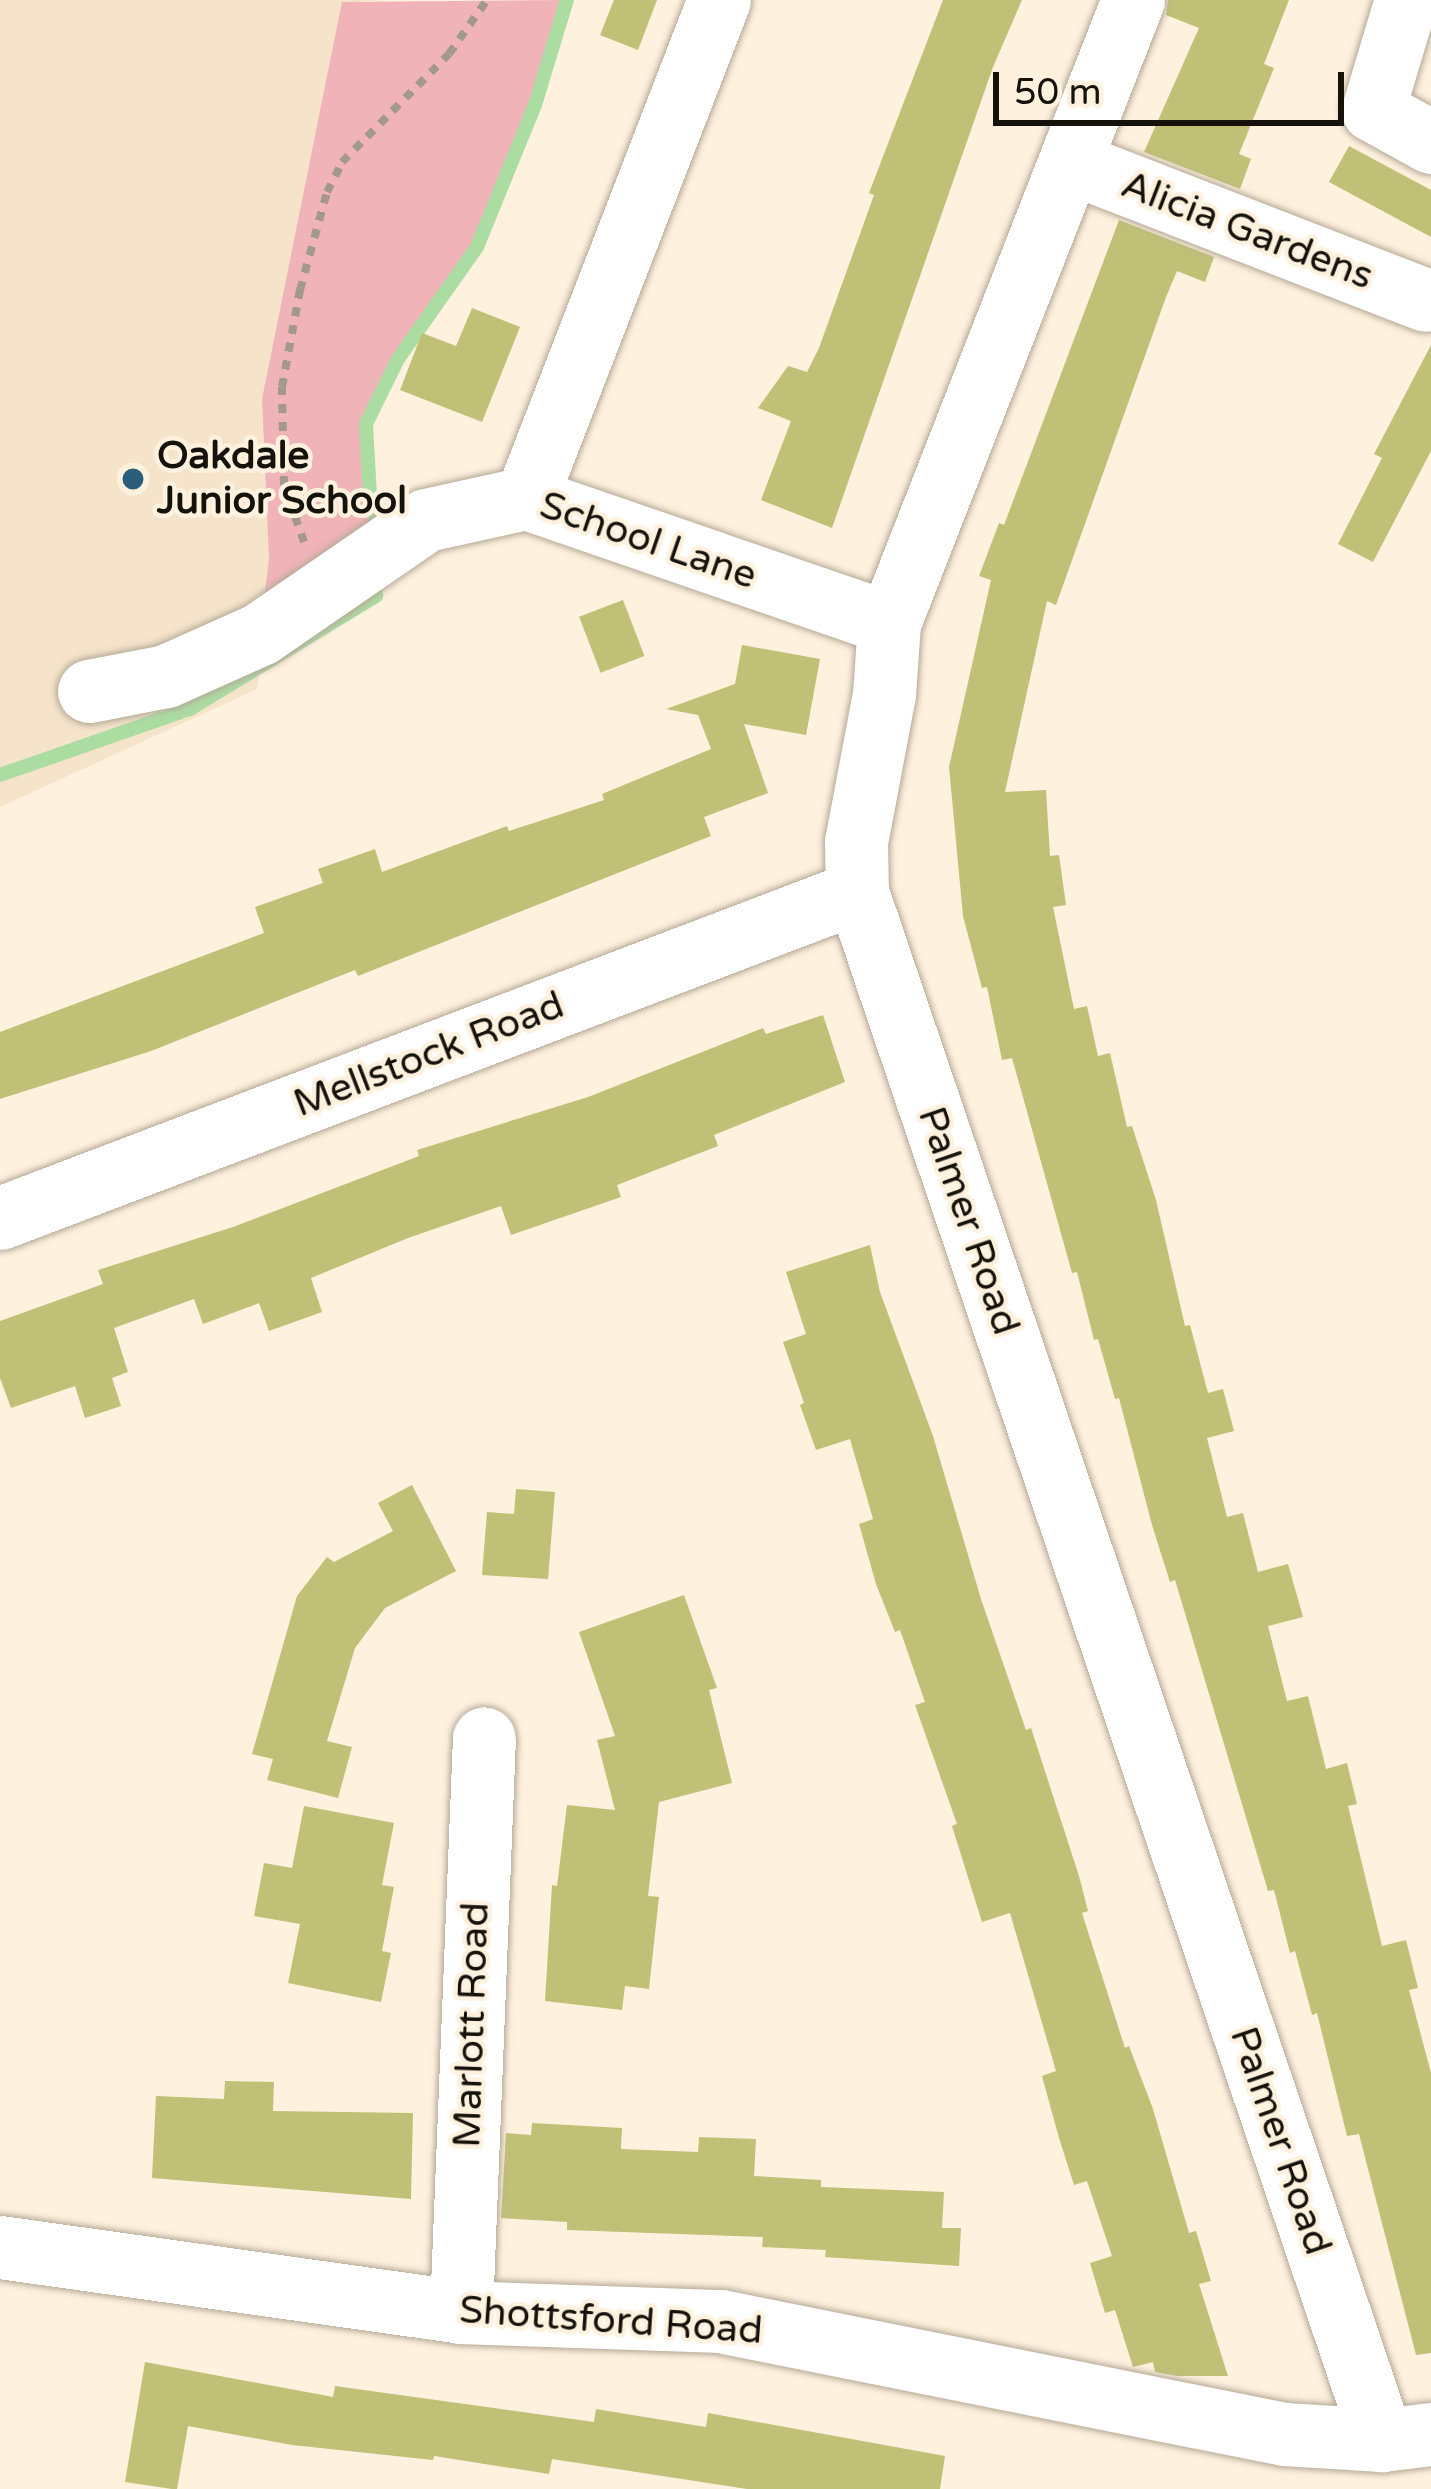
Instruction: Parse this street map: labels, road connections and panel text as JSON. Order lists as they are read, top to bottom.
{
  "streets": {
    "street": [
      "Alicia Gardens",
      "School Lane",
      "Mellstock Road",
      "Palmer Road",
      "Marlott Road",
      "Shottsford Road"
    ]
  },
  "crossings": [
    ["Alicia Gardens", "Palmer Road"],
    ["School Lane", "Palmer Road"],
    ["Mellstock Road", "Palmer Road"],
    ["Palmer Road", "Shottsford Road"],
    ["Marlott Road", "Shottsford Road"]
  ],
  "places": ["Oakdale Junior School"],
  "scale_bar": "50 m"
}
